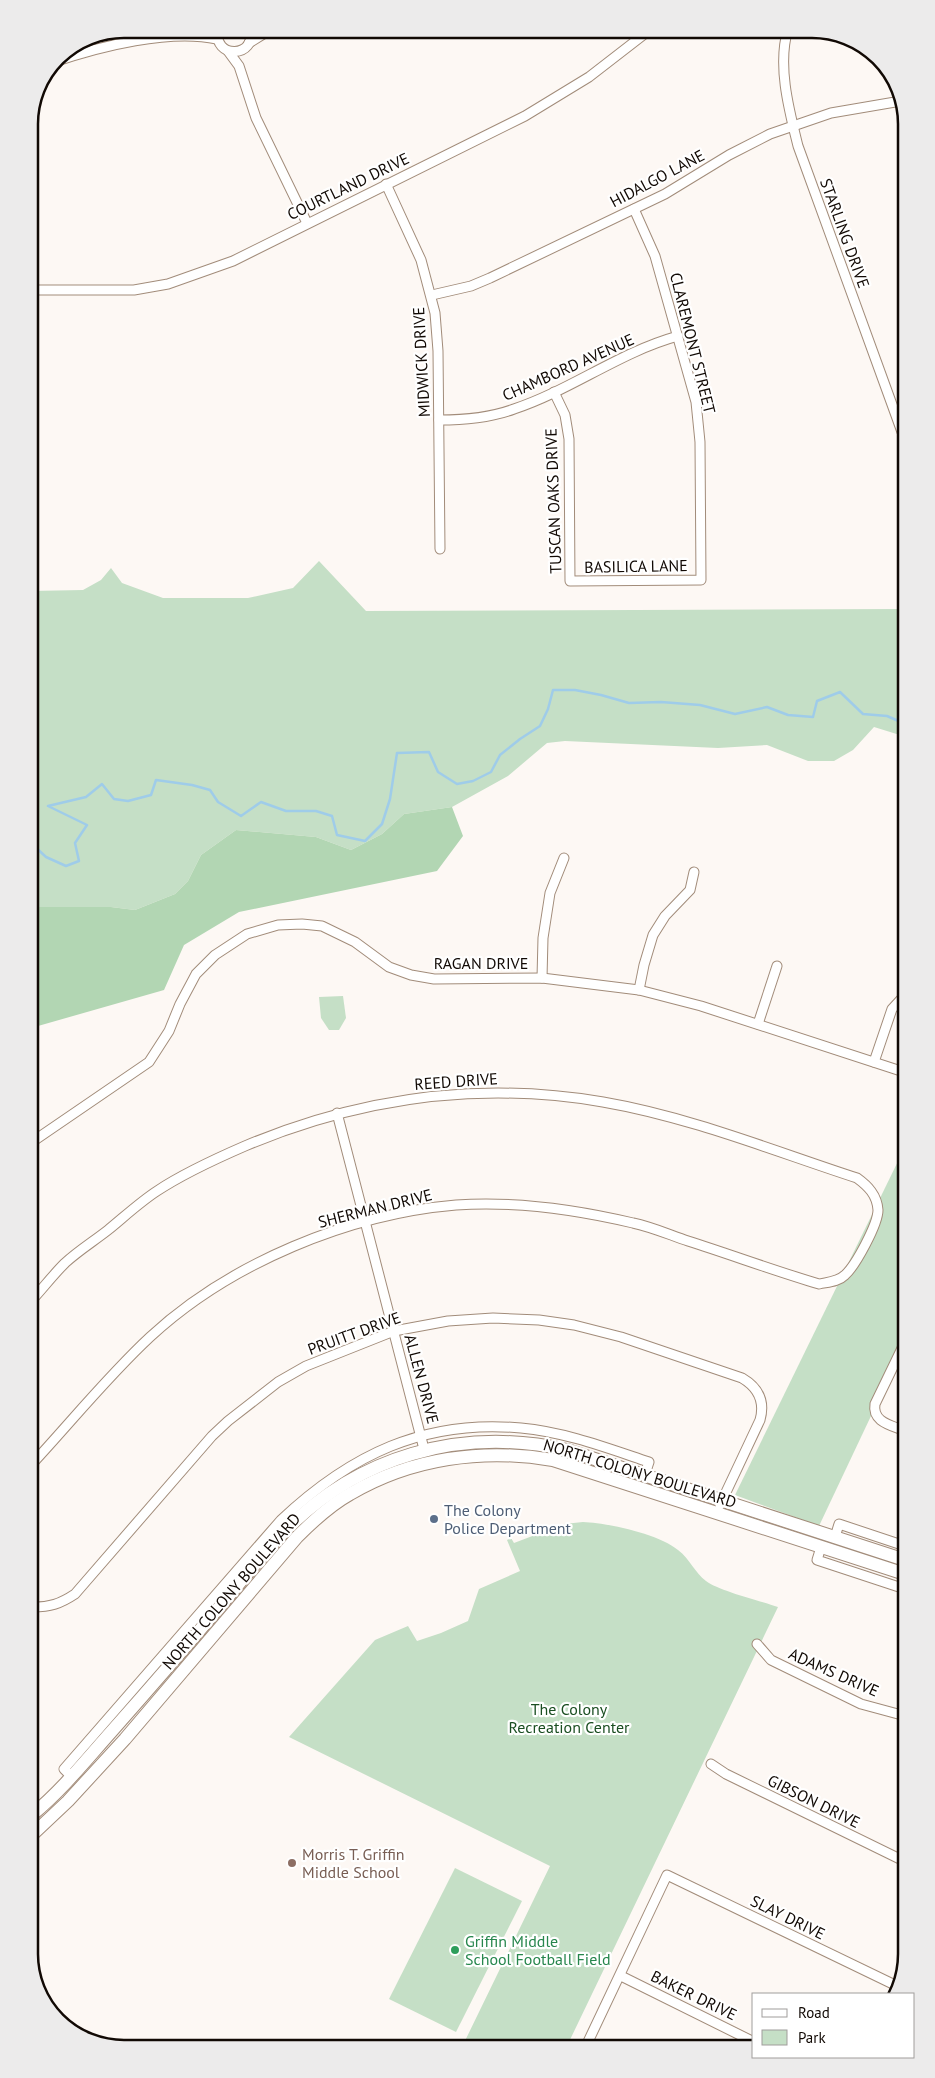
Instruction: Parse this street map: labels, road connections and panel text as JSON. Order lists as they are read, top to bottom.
{
  "streets": {
    "main road": ["NORTH COLONY BOULEVARD"],
    "street": [
      "HIDALGO LANE",
      "COURTLAND DRIVE",
      "STARLING DRIVE",
      "CLAREMONT STREET",
      "MIDWICK DRIVE",
      "CHAMBORD AVENUE",
      "TUSCAN OAKS DRIVE",
      "BASILICA LANE",
      "RAGAN DRIVE",
      "REED DRIVE",
      "SHERMAN DRIVE",
      "PRUITT DRIVE",
      "ALLEN DRIVE",
      "ADAMS DRIVE",
      "GIBSON DRIVE",
      "SLAY DRIVE",
      "BAKER DRIVE"
    ]
  },
  "crossings": [
    ["HIDALGO LANE", "STARLING DRIVE"],
    ["HIDALGO LANE", "CLAREMONT STREET"],
    ["HIDALGO LANE", "MIDWICK DRIVE"],
    ["COURTLAND DRIVE", "MIDWICK DRIVE"],
    ["CLAREMONT STREET", "CHAMBORD AVENUE"],
    ["CLAREMONT STREET", "BASILICA LANE"],
    ["MIDWICK DRIVE", "CHAMBORD AVENUE"],
    ["CHAMBORD AVENUE", "TUSCAN OAKS DRIVE"],
    ["TUSCAN OAKS DRIVE", "BASILICA LANE"],
    ["REED DRIVE", "SHERMAN DRIVE"],
    ["REED DRIVE", "ALLEN DRIVE"],
    ["SHERMAN DRIVE", "ALLEN DRIVE"],
    ["PRUITT DRIVE", "ALLEN DRIVE"],
    ["PRUITT DRIVE", "NORTH COLONY BOULEVARD"],
    ["ALLEN DRIVE", "NORTH COLONY BOULEVARD"],
    ["SLAY DRIVE", "BAKER DRIVE"]
  ],
  "parks": ["The Colony Recreation Center"],
  "places": ["The Colony Police Department", "Morris T. Griffin Middle School", "Griffin Middle School Football Field"],
  "legend": ["Road", "Park"]
}
